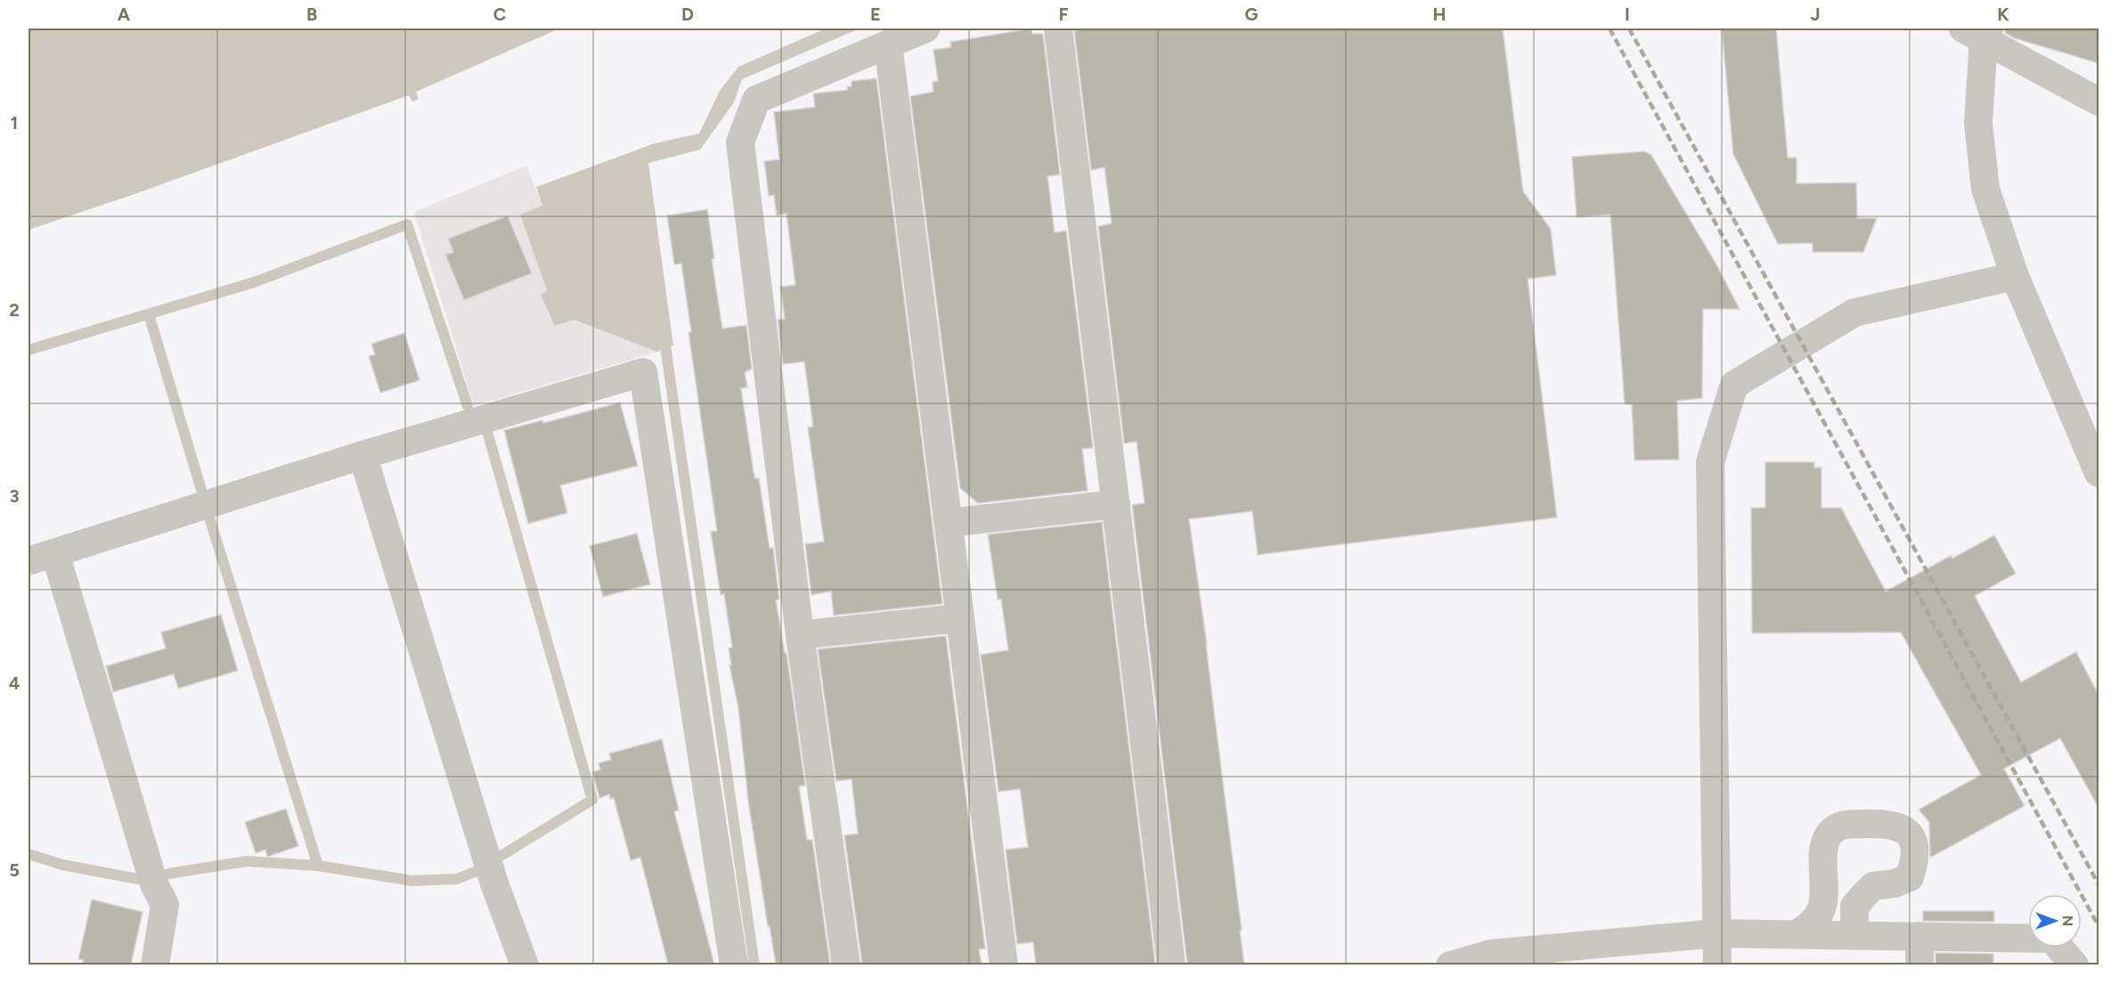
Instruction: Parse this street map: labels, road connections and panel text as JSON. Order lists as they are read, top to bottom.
{
  "north": "right",
  "grid": {
    "columns": [
      "A",
      "B",
      "C",
      "D",
      "E",
      "F",
      "G",
      "H",
      "I",
      "J",
      "K"
    ],
    "rows": [
      "1",
      "2",
      "3",
      "4",
      "5"
    ]
  }
}
